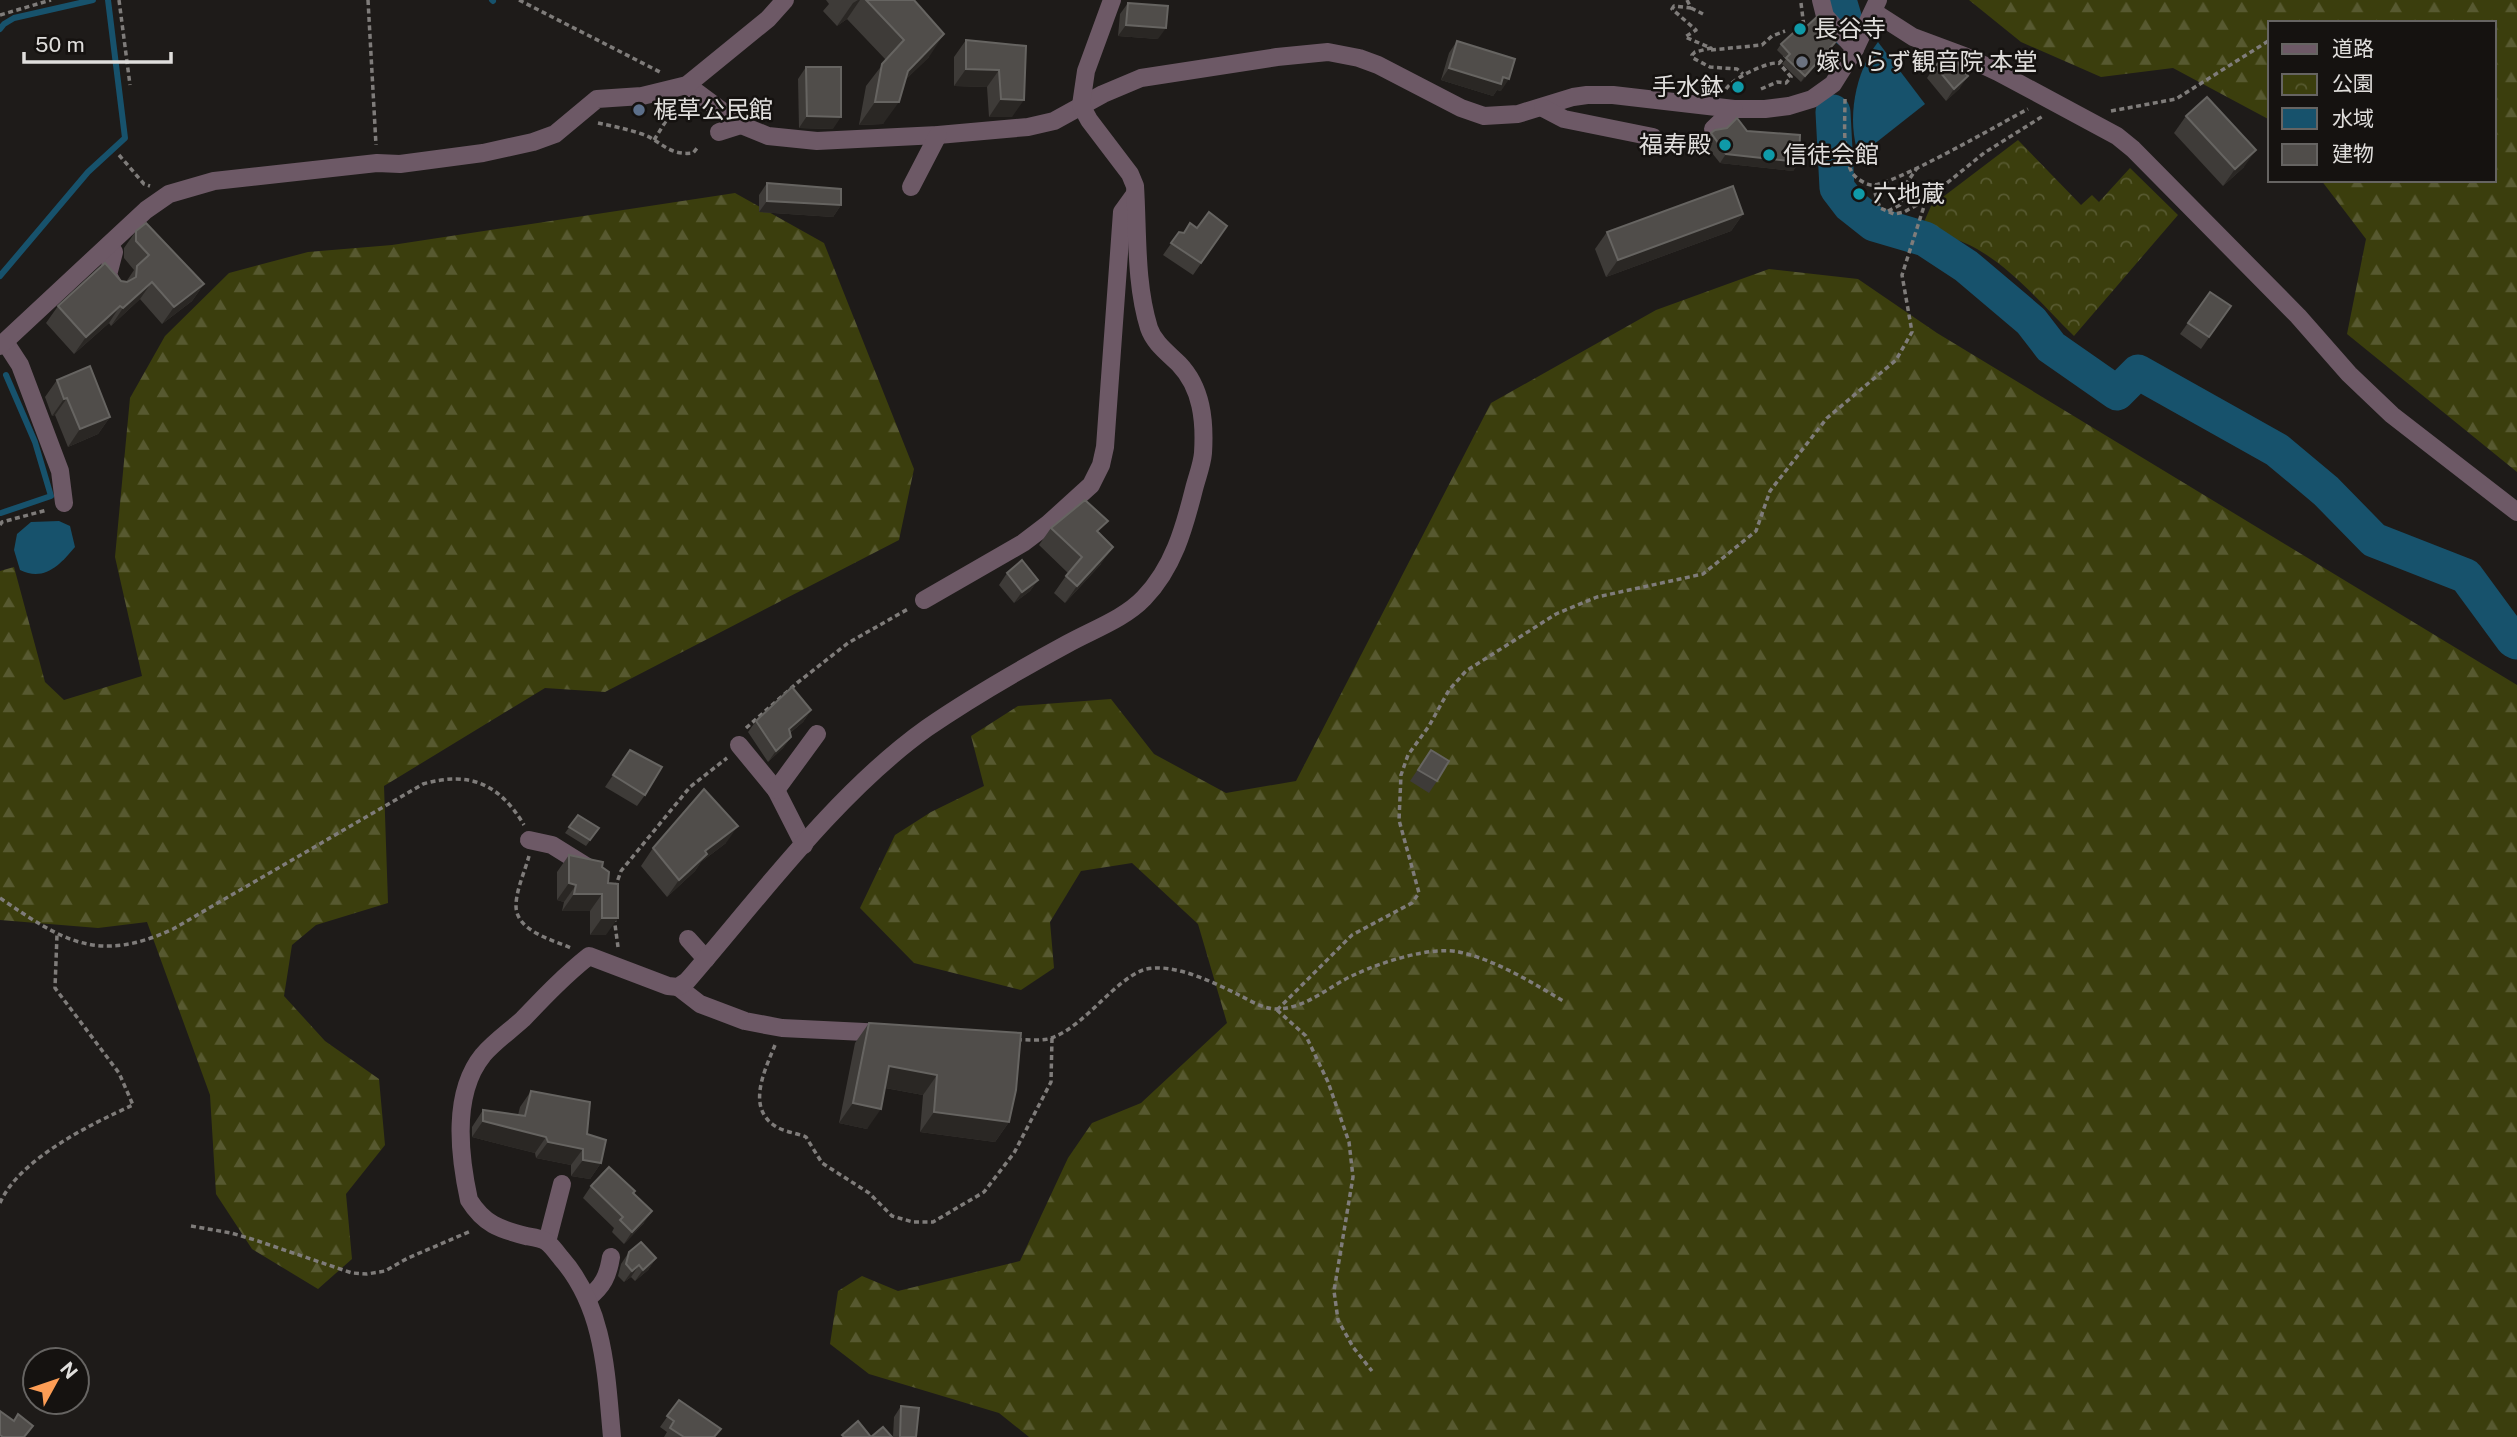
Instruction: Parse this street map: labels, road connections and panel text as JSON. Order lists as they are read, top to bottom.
{
  "places": [
    "長谷寺",
    "嫁いらず観音院 本堂",
    "手水鉢",
    "梶草公民館",
    "福寿殿",
    "信徒会館",
    "六地蔵"
  ],
  "legend": [
    "道路",
    "公園",
    "水域",
    "建物"
  ],
  "scale_bar": "50 m",
  "north": "top right"
}
